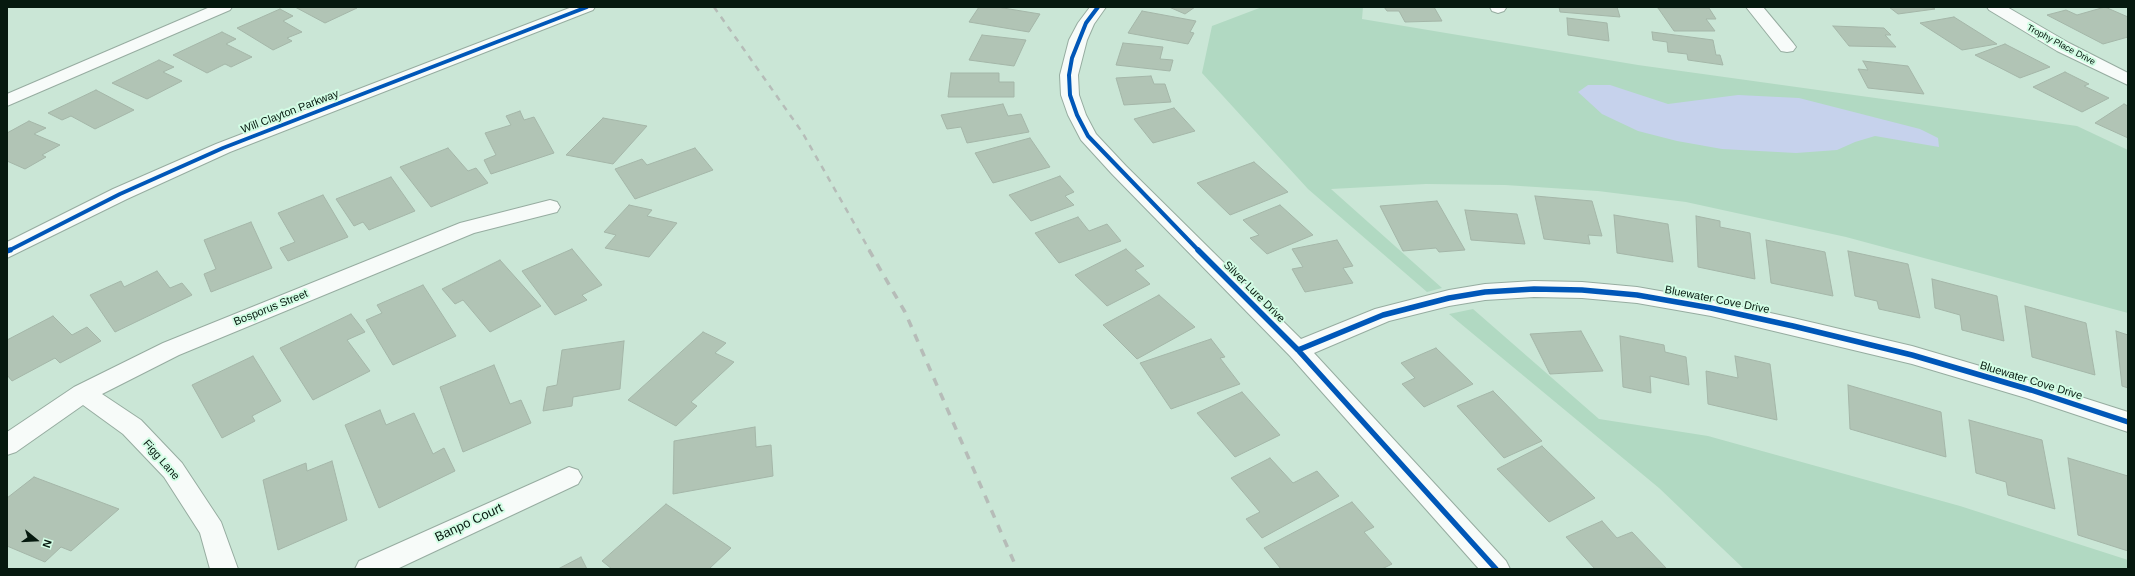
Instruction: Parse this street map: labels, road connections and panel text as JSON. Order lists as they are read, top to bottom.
{
  "streets": {
    "street": [
      "Trophy Place Drive",
      "Will Clayton Parkway",
      "Silver Lure Drive",
      "Bluewater Cove Drive",
      "Bosporus Street",
      "Figg Lane",
      "Banpo Court"
    ]
  },
  "crossings": [
    ["Silver Lure Drive", "Bluewater Cove Drive"],
    ["Bosporus Street", "Figg Lane"]
  ],
  "north": "right"
}
